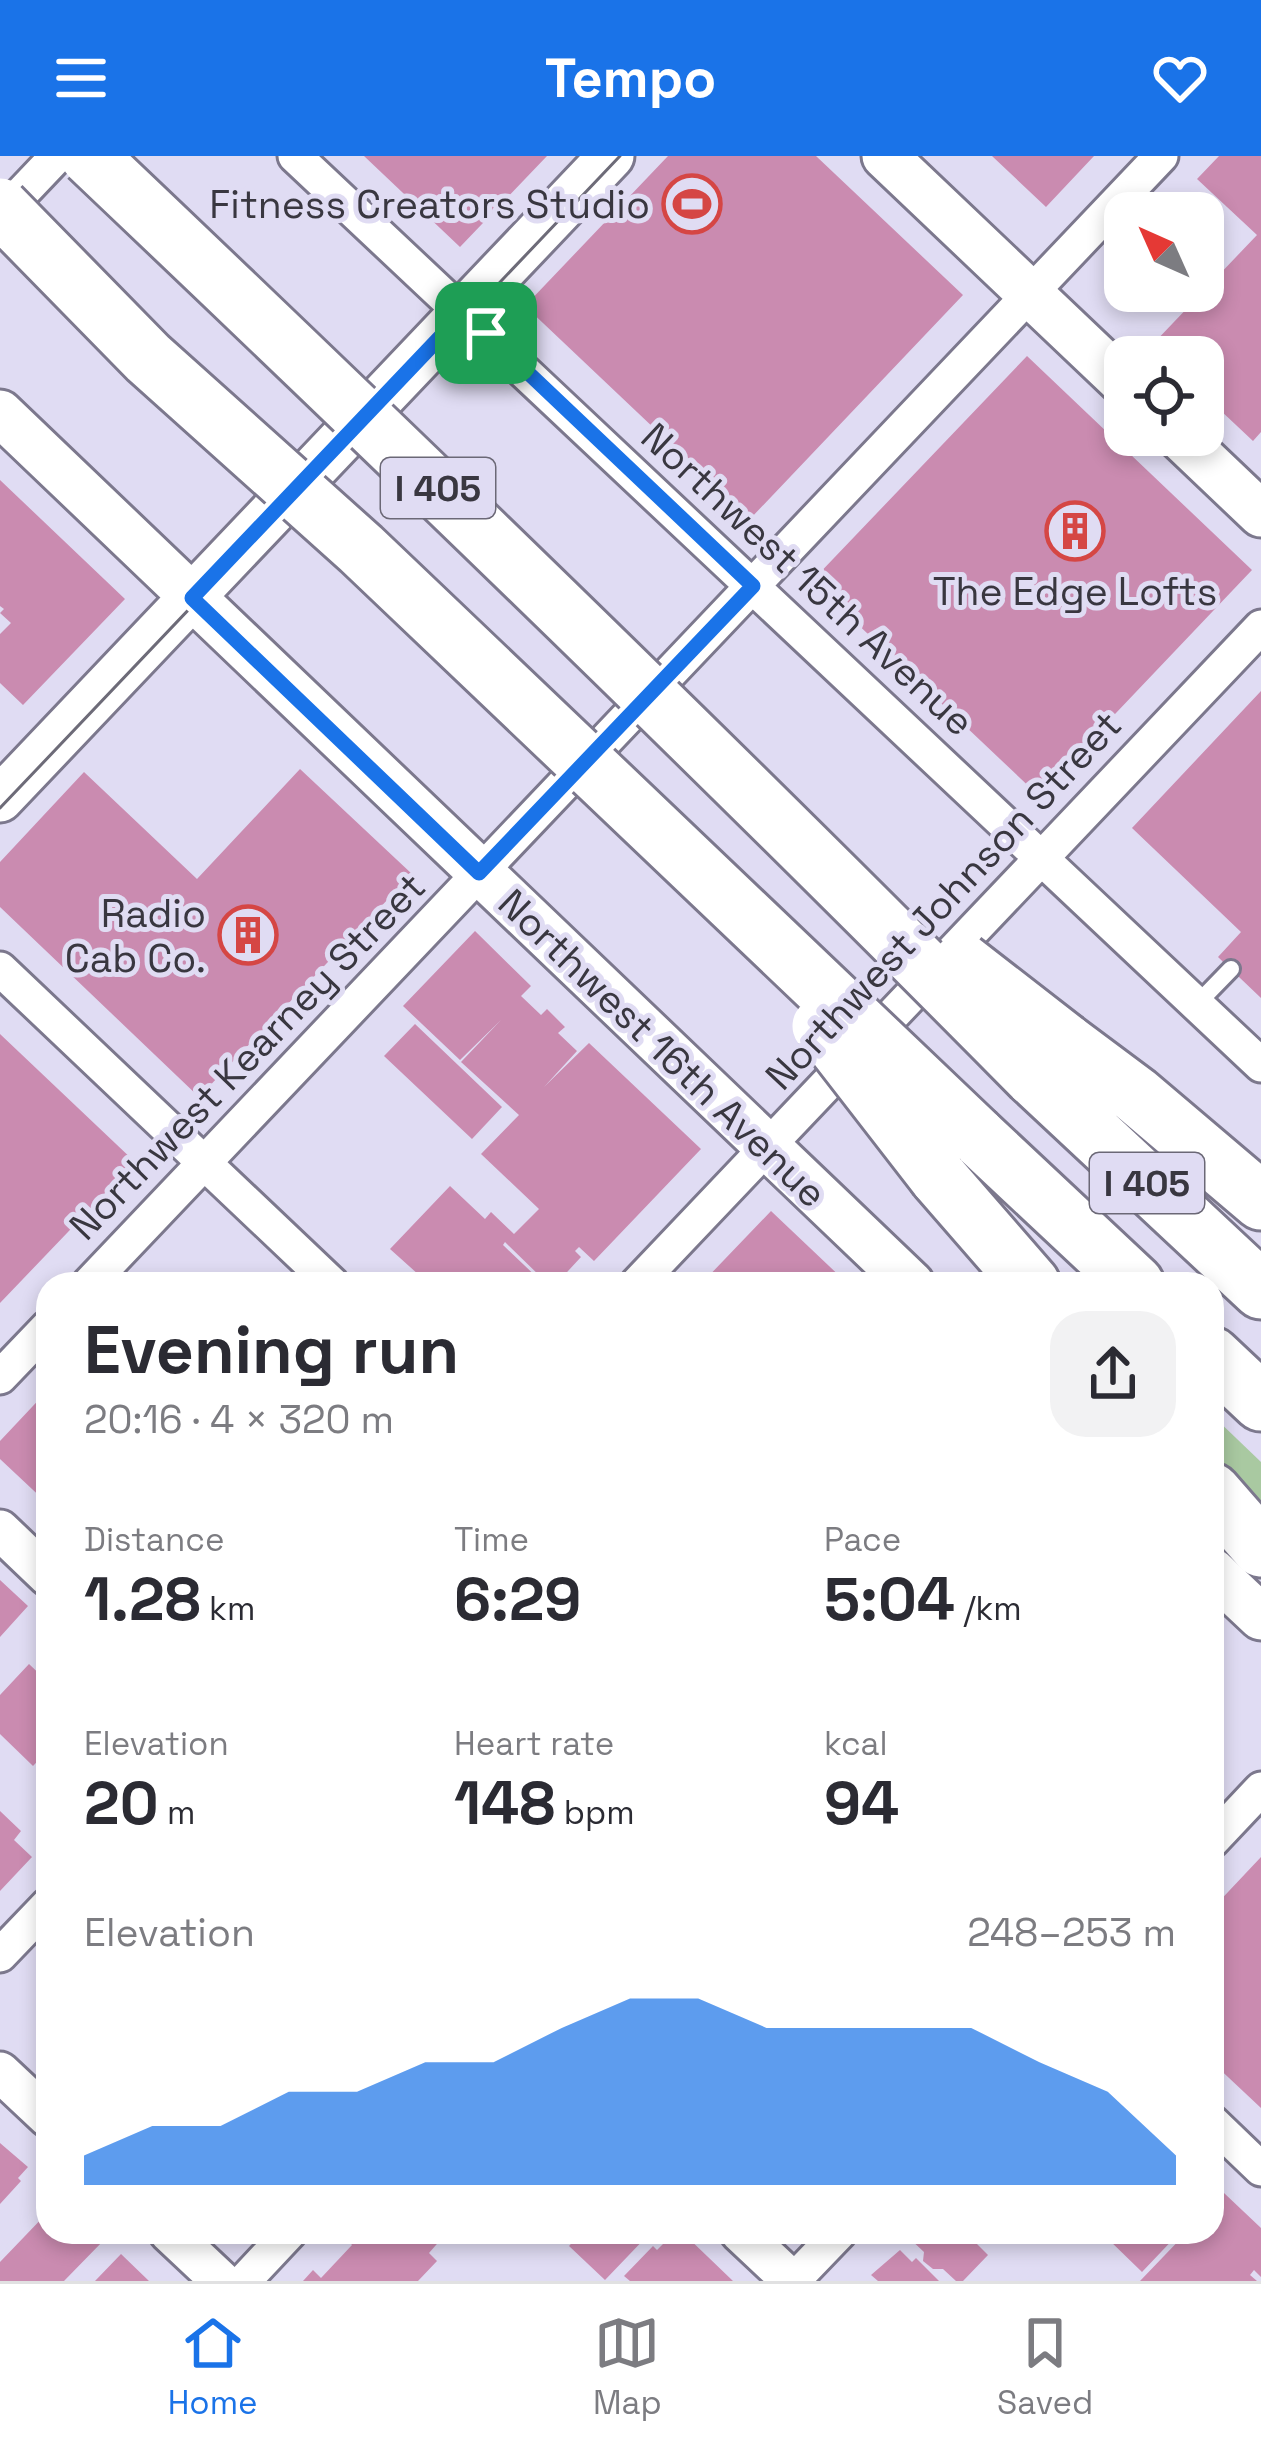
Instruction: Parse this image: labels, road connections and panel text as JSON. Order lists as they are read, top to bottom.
{
  "streets": {
    "highway": ["I 405"],
    "main road": ["Northwest 16th Avenue"],
    "street": ["Northwest 15th Avenue", "Northwest Johnson Street", "Northwest Kearney Street"]
  },
  "crossings": [
    ["Northwest 15th Avenue", "Northwest Johnson Street"],
    ["Northwest 15th Avenue", "Northwest Kearney Street"],
    ["Northwest Johnson Street", "Northwest 16th Avenue"],
    ["Northwest 16th Avenue", "Northwest Kearney Street"]
  ],
  "places": {
    "sports": ["Fitness Creators Studio"],
    "building": ["The Edge Lofts", "Radio Cab Co."]
  },
  "north": "top left",
  "page": {
    "header": "Tempo",
    "heading": ["Evening run", "20:16 · 4 × 320 m"],
    "stats": [
      ["Distance", "1.28 km"],
      ["Time", "6:29"],
      ["Pace", "5:04 /km"],
      ["Elevation", "20 m"],
      ["Heart rate", "148 bpm"],
      ["kcal", "94"]
    ],
    "chart": ["Elevation", "248–253 m"],
    "tabs": ["Home", "Map", "Saved"]
  }
}
